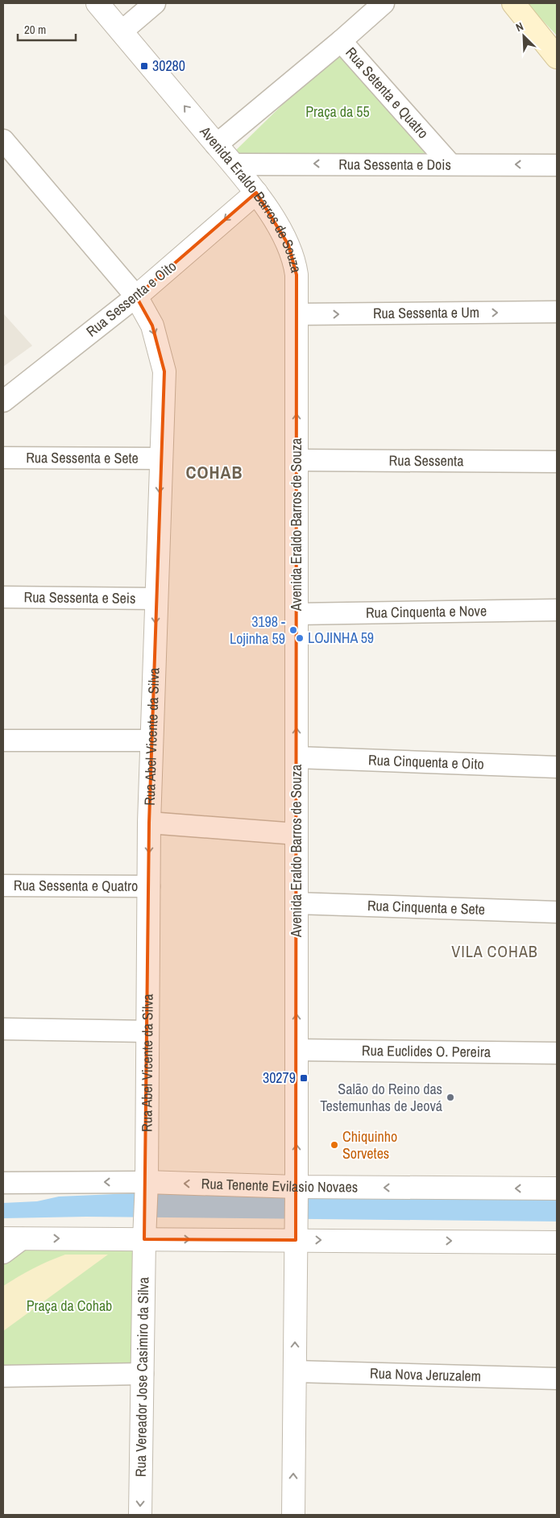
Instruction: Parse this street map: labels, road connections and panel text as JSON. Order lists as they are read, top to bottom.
{
  "streets": {
    "street": [
      "Rua Setenta e Quatro",
      "Rua Sessenta e Dois",
      "Avenida Eraldo Barros de Souza",
      "Rua Sessenta e Oito",
      "Rua Sessenta e Um",
      "Rua Sessenta e Sete",
      "Rua Sessenta",
      "Rua Sessenta e Seis",
      "Rua Cinquenta e Nove",
      "Rua Abel Vicente da Silva",
      "Rua Cinquenta e Oito",
      "Rua Sessenta e Quatro",
      "Rua Cinquenta e Sete",
      "Rua Euclides O. Pereira",
      "Rua Tenente Evilasio Novaes",
      "Rua Nova Jeruzalem",
      "Rua Vereador Jose Casimiro da Silva"
    ]
  },
  "crossings": [
    ["Rua Setenta e Quatro", "Rua Sessenta e Dois"],
    ["Rua Sessenta e Dois", "Avenida Eraldo Barros de Souza"],
    ["Avenida Eraldo Barros de Souza", "Rua Sessenta e Oito"],
    ["Avenida Eraldo Barros de Souza", "Rua Sessenta e Um"],
    ["Avenida Eraldo Barros de Souza", "Rua Sessenta"],
    ["Avenida Eraldo Barros de Souza", "Rua Cinquenta e Nove"],
    ["Avenida Eraldo Barros de Souza", "Rua Cinquenta e Oito"],
    ["Avenida Eraldo Barros de Souza", "Rua Cinquenta e Sete"],
    ["Avenida Eraldo Barros de Souza", "Rua Euclides O. Pereira"],
    ["Avenida Eraldo Barros de Souza", "Rua Tenente Evilasio Novaes"],
    ["Avenida Eraldo Barros de Souza", "Rua Nova Jeruzalem"],
    ["Rua Sessenta e Oito", "Rua Abel Vicente da Silva"],
    ["Rua Sessenta e Sete", "Rua Abel Vicente da Silva"],
    ["Rua Sessenta e Seis", "Rua Abel Vicente da Silva"],
    ["Rua Abel Vicente da Silva", "Rua Sessenta e Quatro"],
    ["Rua Abel Vicente da Silva", "Rua Tenente Evilasio Novaes"],
    ["Rua Abel Vicente da Silva", "Rua Vereador Jose Casimiro da Silva"]
  ],
  "one_way": [
    "Rua Sessenta e Dois",
    "Avenida Eraldo Barros de Souza",
    "Rua Sessenta e Oito",
    "Rua Sessenta e Um",
    "Rua Abel Vicente da Silva",
    "Rua Vereador Jose Casimiro da Silva"
  ],
  "districts": ["COHAB", "VILA COHAB"],
  "parks": ["Praça da 55", "Praça da Cohab"],
  "places": {
    "transit": ["30280", "30279"],
    "other": [
      "3198 - Lojinha 59",
      "LOJINHA 59",
      "Salão do Reino das Testemunhas de Jeová",
      "Chiquinho Sorvetes"
    ]
  },
  "scale_bar": "20 m",
  "north": "top left"
}
